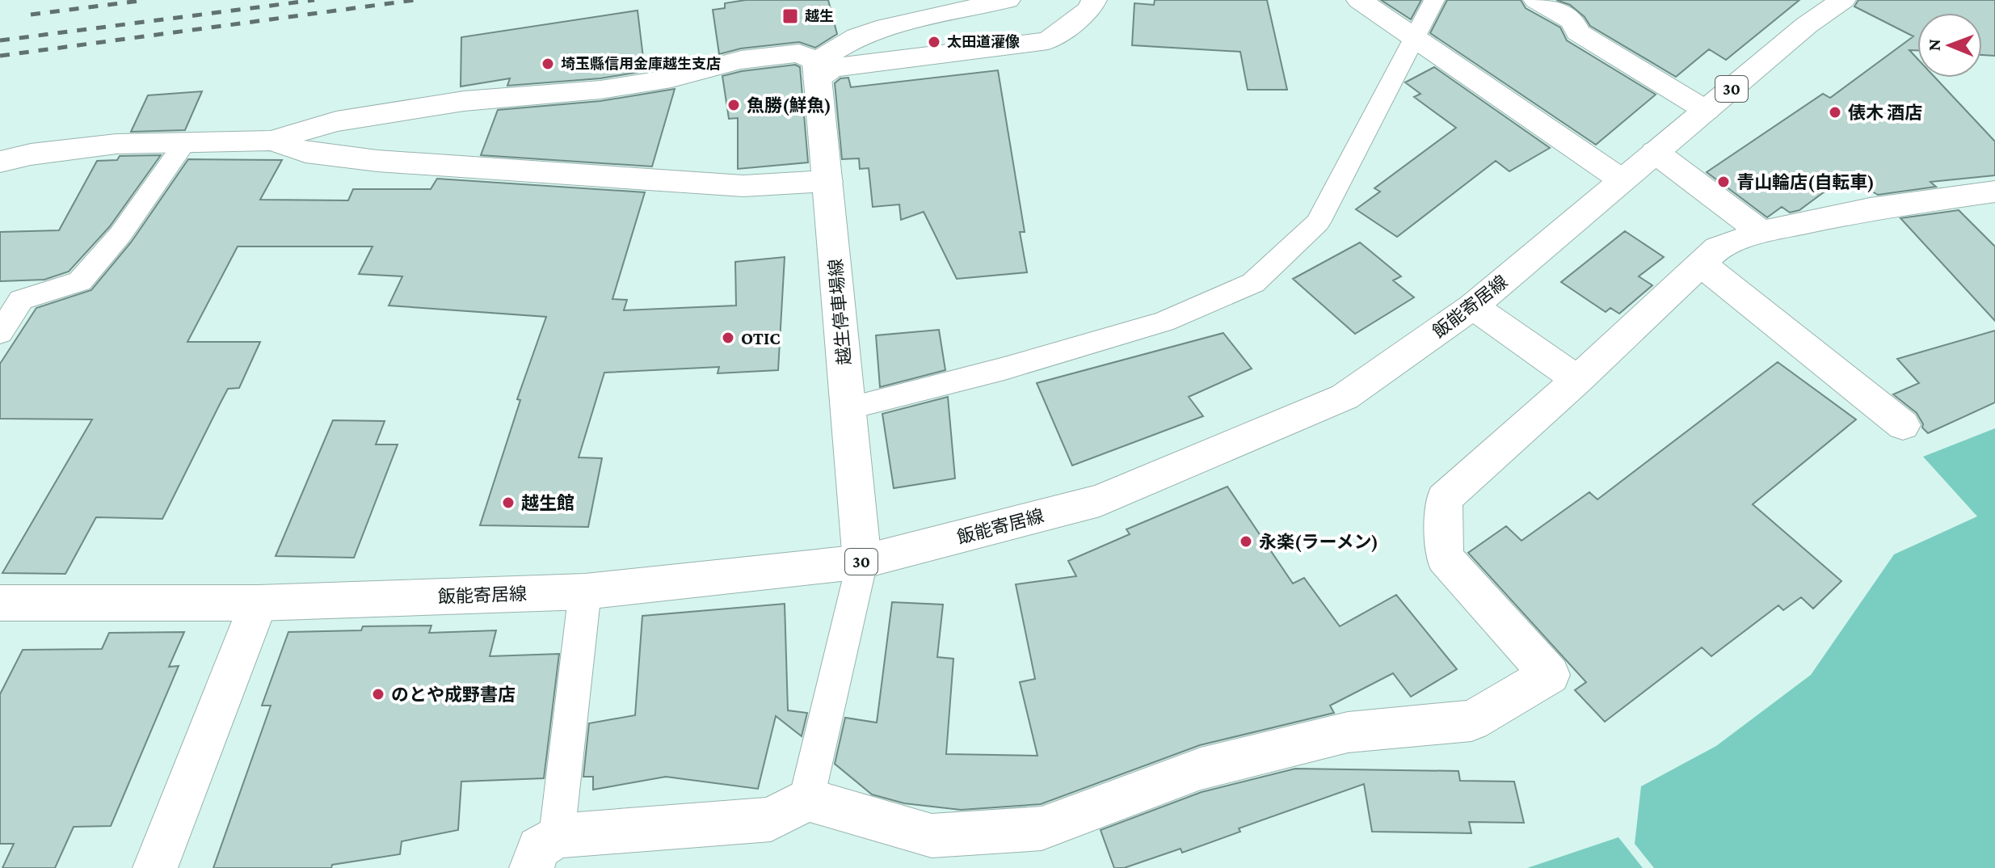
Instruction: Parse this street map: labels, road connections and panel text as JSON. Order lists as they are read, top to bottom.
{
  "streets": {
    "street": ["30", "飯能寄居線", "越生停車場線"]
  },
  "crossings": [
    ["飯能寄居線", "越生停車場線"]
  ],
  "places": {
    "transit": ["越生"],
    "other": [
      "太田道灌像",
      "埼玉縣信用金庫越生支店",
      "魚勝(鮮魚)",
      "俵木 酒店",
      "青山輪店(自転車)",
      "OTIC",
      "越生館",
      "永楽(ラーメン)",
      "のとや成野書店"
    ]
  },
  "north": "left"
}
